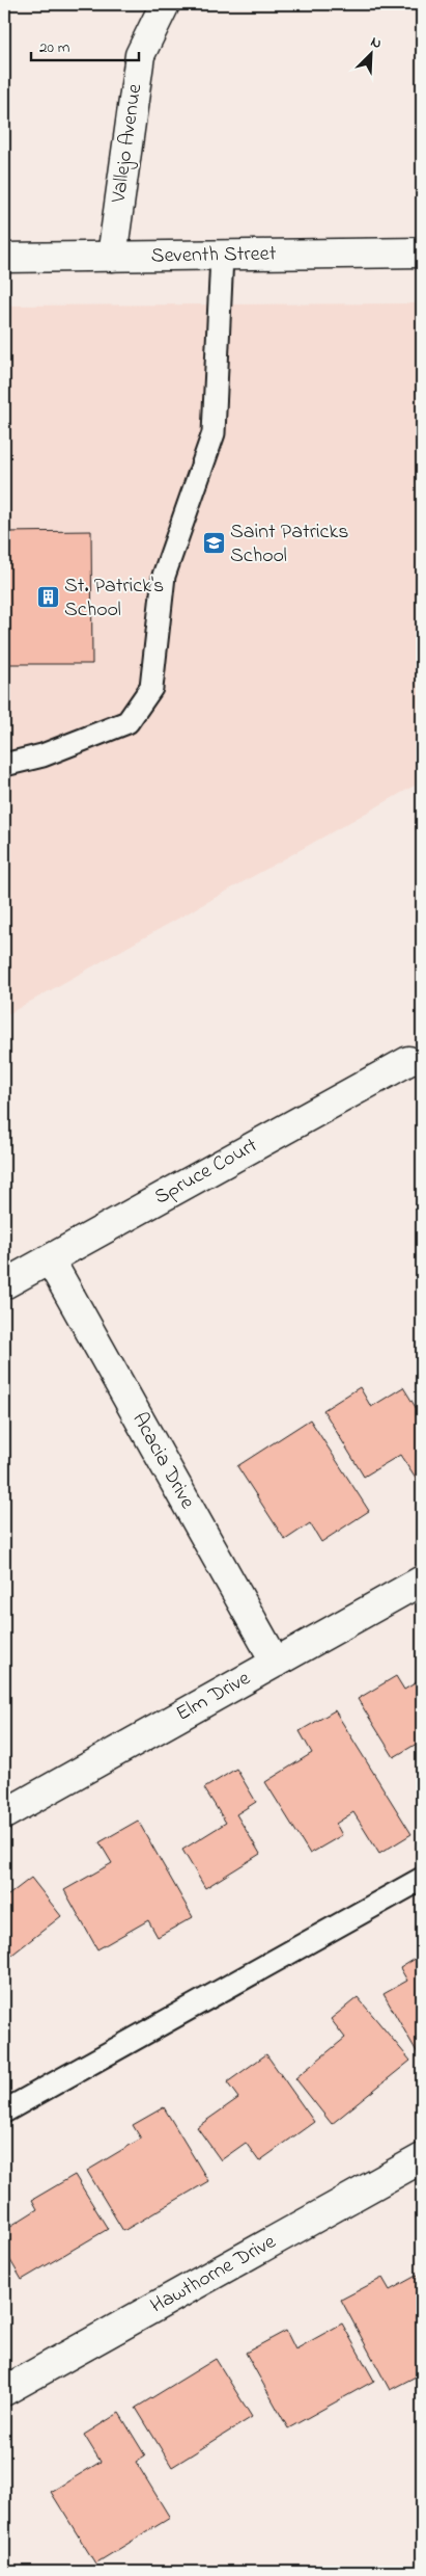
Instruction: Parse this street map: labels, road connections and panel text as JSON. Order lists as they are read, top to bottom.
{
  "streets": {
    "street": [
      "Vallejo Avenue",
      "Seventh Street",
      "Spruce Court",
      "Acacia Drive",
      "Elm Drive",
      "Hawthorne Drive"
    ]
  },
  "crossings": [
    ["Vallejo Avenue", "Seventh Street"],
    ["Spruce Court", "Acacia Drive"],
    ["Acacia Drive", "Elm Drive"]
  ],
  "places": {
    "school or university": ["Saint Patricks School"],
    "building": ["St. Patrick's School"]
  },
  "scale_bar": "20 m",
  "north": "top right"
}
